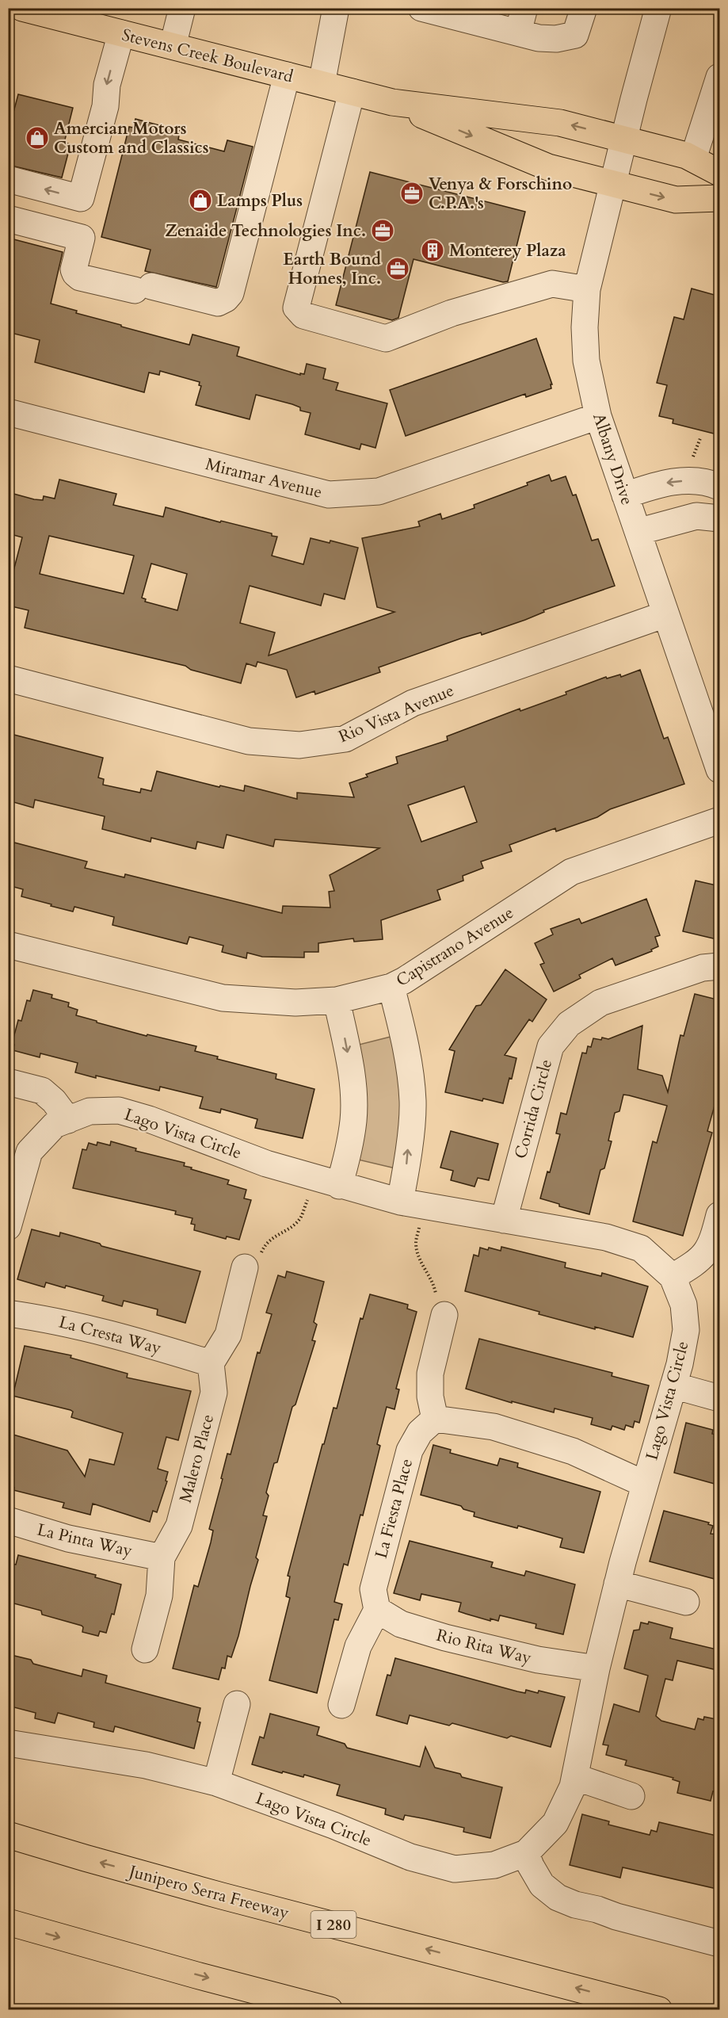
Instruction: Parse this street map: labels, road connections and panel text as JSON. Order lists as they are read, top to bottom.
{
  "streets": {
    "main road": ["Stevens Creek Boulevard", "Junipero Serra Freeway", "I 280"],
    "street": [
      "Albany Drive",
      "Miramar Avenue",
      "Rio Vista Avenue",
      "Capistrano Avenue",
      "Corrida Circle",
      "Lago Vista Circle",
      "La Cresta Way",
      "Malero Place",
      "La Fiesta Place",
      "La Pinta Way",
      "Rio Rita Way"
    ]
  },
  "crossings": [
    ["Stevens Creek Boulevard", "Albany Drive"],
    ["Albany Drive", "Miramar Avenue"],
    ["Albany Drive", "Rio Vista Avenue"],
    ["Corrida Circle", "Lago Vista Circle"],
    ["Lago Vista Circle", "Rio Rita Way"],
    ["La Cresta Way", "Malero Place"],
    ["Malero Place", "La Pinta Way"],
    ["La Fiesta Place", "Rio Rita Way"]
  ],
  "places": {
    "shop": ["Amercian Motors Custom and Classics", "Lamps Plus"],
    "office": ["Venya & Forschino C.P.A.'s", "Zenaide Technologies Inc.", "Earth Bound Homes, Inc."],
    "building": ["Monterey Plaza"]
  }
}
